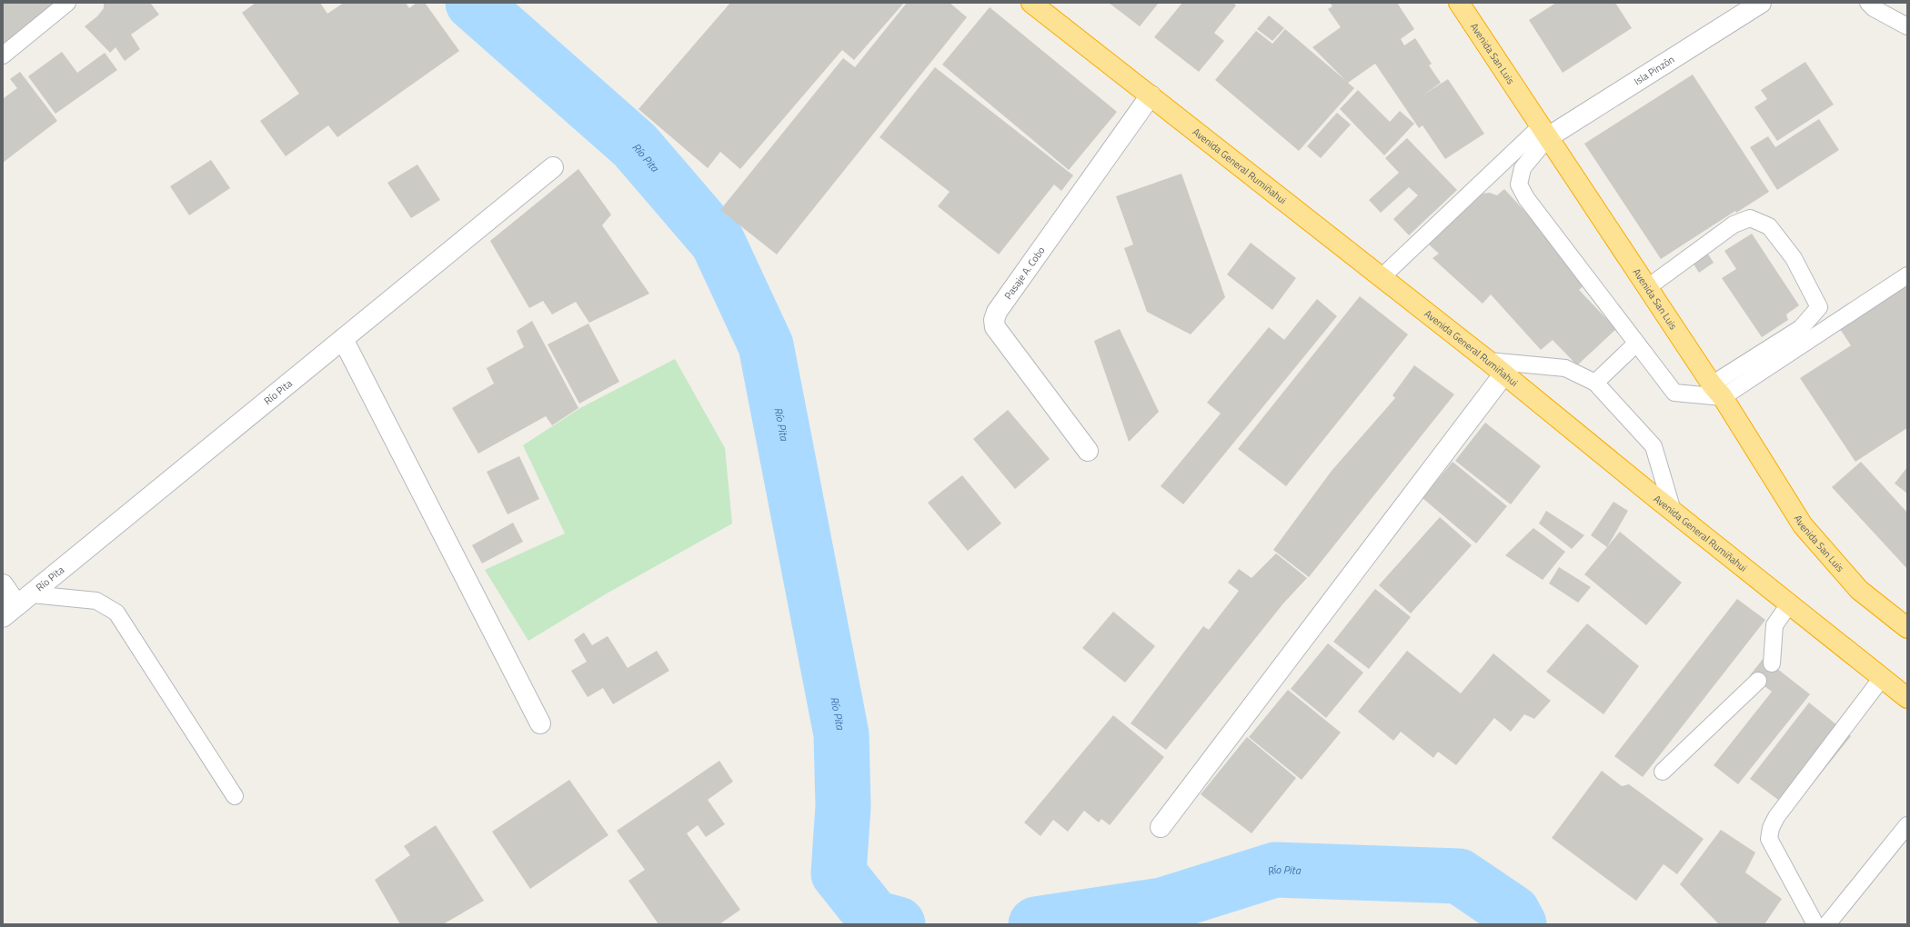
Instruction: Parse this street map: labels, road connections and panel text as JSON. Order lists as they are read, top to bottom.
{
  "streets": {
    "highway": ["Avenida San Luis", "Avenida General Rumiñahui"],
    "street": ["Isla Pinzòn", "Pasaje A. Cobo", "Río Pita"]
  },
  "crossings": [
    ["Avenida San Luis", "Isla Pinzòn"],
    ["Avenida General Rumiñahui", "Pasaje A. Cobo"]
  ],
  "water": ["Río Pita"]
}
